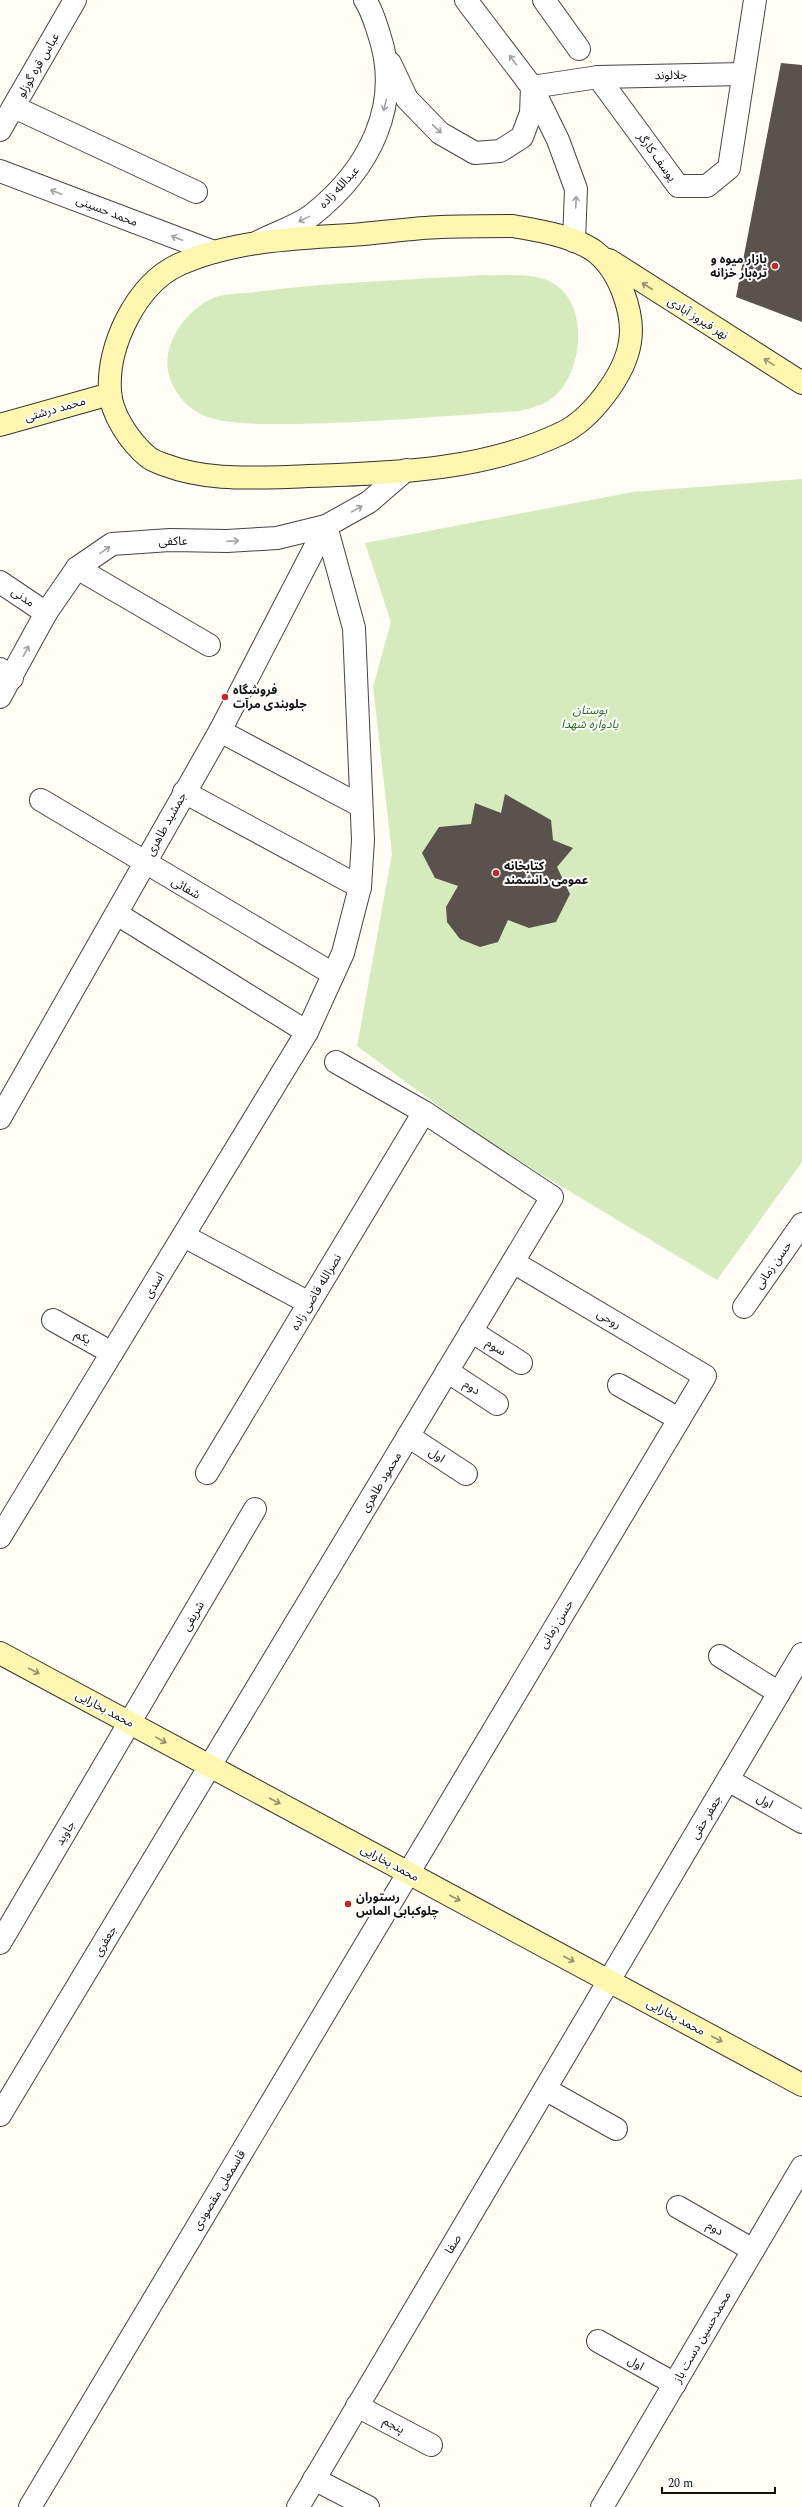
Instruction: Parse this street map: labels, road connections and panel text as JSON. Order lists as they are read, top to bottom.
{
  "streets": {
    "main road": ["نهر فیروز آبادی", "محمد درشتی", "محمد بخارایی"],
    "street": [
      "عباس قره گوزلو",
      "جلالوند",
      "یوسف کارگر",
      "عبدالله زاده",
      "محمد حسینی",
      "عاکفی",
      "مدنی",
      "جمشید طاهری",
      "شفائی",
      "حسن زمانی",
      "اسدی",
      "نصرالله قاضی زاده",
      "روحی",
      "یکم",
      "سوم",
      "دوم",
      "اول",
      "محمود طاهری",
      "شریفی",
      "جعفر حقی",
      "جاوید",
      "جعفری",
      "قاسمعلی مقصودی",
      "صفا",
      "محمدحسین دست باز",
      "پنجم"
    ]
  },
  "crossings": [
    ["جلالوند", "یوسف کارگر"],
    ["عاکفی", "مدنی"],
    ["عاکفی", "جمشید طاهری"],
    ["عاکفی", "اسدی"],
    ["جمشید طاهری", "شفائی"],
    ["جمشید طاهری", "اسدی"],
    ["شفائی", "اسدی"],
    ["حسن زمانی", "روحی"],
    ["حسن زمانی", "محمد بخارایی"],
    ["حسن زمانی", "قاسمعلی مقصودی"],
    ["اسدی", "یکم"],
    ["نصرالله قاضی زاده", "محمود طاهری"],
    ["روحی", "محمود طاهری"],
    ["سوم", "محمود طاهری"],
    ["دوم", "محمود طاهری"],
    ["دوم", "محمدحسین دست باز"],
    ["اول", "محمود طاهری"],
    ["اول", "جعفر حقی"],
    ["اول", "محمدحسین دست باز"],
    ["محمود طاهری", "محمد بخارایی"],
    ["محمود طاهری", "جعفری"],
    ["شریفی", "محمد بخارایی"],
    ["شریفی", "جاوید"],
    ["محمد بخارایی", "جعفر حقی"],
    ["محمد بخارایی", "جاوید"],
    ["محمد بخارایی", "جعفری"],
    ["محمد بخارایی", "قاسمعلی مقصودی"],
    ["محمد بخارایی", "صفا"],
    ["جعفر حقی", "صفا"],
    ["صفا", "پنجم"]
  ],
  "one_way": [
    "عبدالله زاده",
    "نهر فیروز آبادی",
    "عاکفی",
    "محمد بخارایی"
  ],
  "parks": ["بوستان یادواره شهدا"],
  "places": [
    "بازار میوه و تره‌بار خزانه",
    "فروشگاه جلوبندی مرآت",
    "کتابخانه عمومی دانشمند",
    "رستوران چلوکبابی الماس"
  ],
  "scale_bar": "20 m"
}
